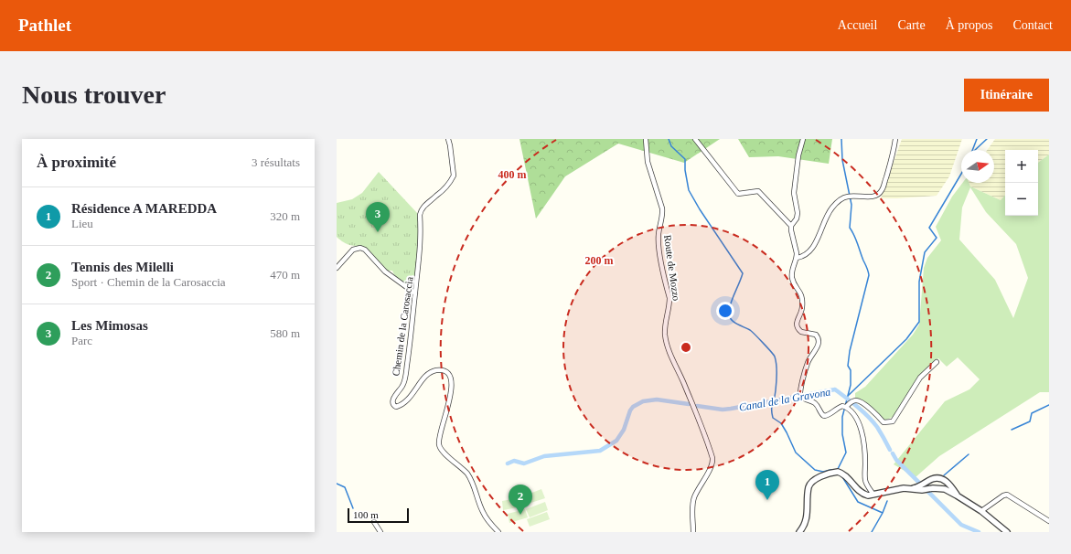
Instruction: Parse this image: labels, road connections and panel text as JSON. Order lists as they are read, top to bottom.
{
  "streets": {
    "street": ["Route de Mozzo", "Chemin de la Carosaccia"]
  },
  "water": ["Canal de la Gravona"],
  "scale_bar": "100 m",
  "north": "right",
  "page": {
    "header": "Pathlet",
    "nav": [
      "Accueil",
      "Carte",
      "À propos",
      "Contact"
    ],
    "buttons": "Itinéraire",
    "title": "Nous trouver",
    "heading": ["À proximité", "3 résultats"],
    "map_buttons": ["+", "−"],
    "list": [
      {
        "mark": "1",
        "name": "Résidence A MAREDDA",
        "note": "Lieu",
        "value": "320 m"
      },
      {
        "mark": "2",
        "name": "Tennis des Milelli",
        "note": "Sport · Chemin de la Carosaccia",
        "value": "470 m"
      },
      {
        "mark": "3",
        "name": "Les Mimosas",
        "note": "Parc",
        "value": "580 m"
      }
    ],
    "pins": ["3", "1", "2"],
    "scale": "100 m"
  },
  "rings": ["400 m", "200 m"]
}
